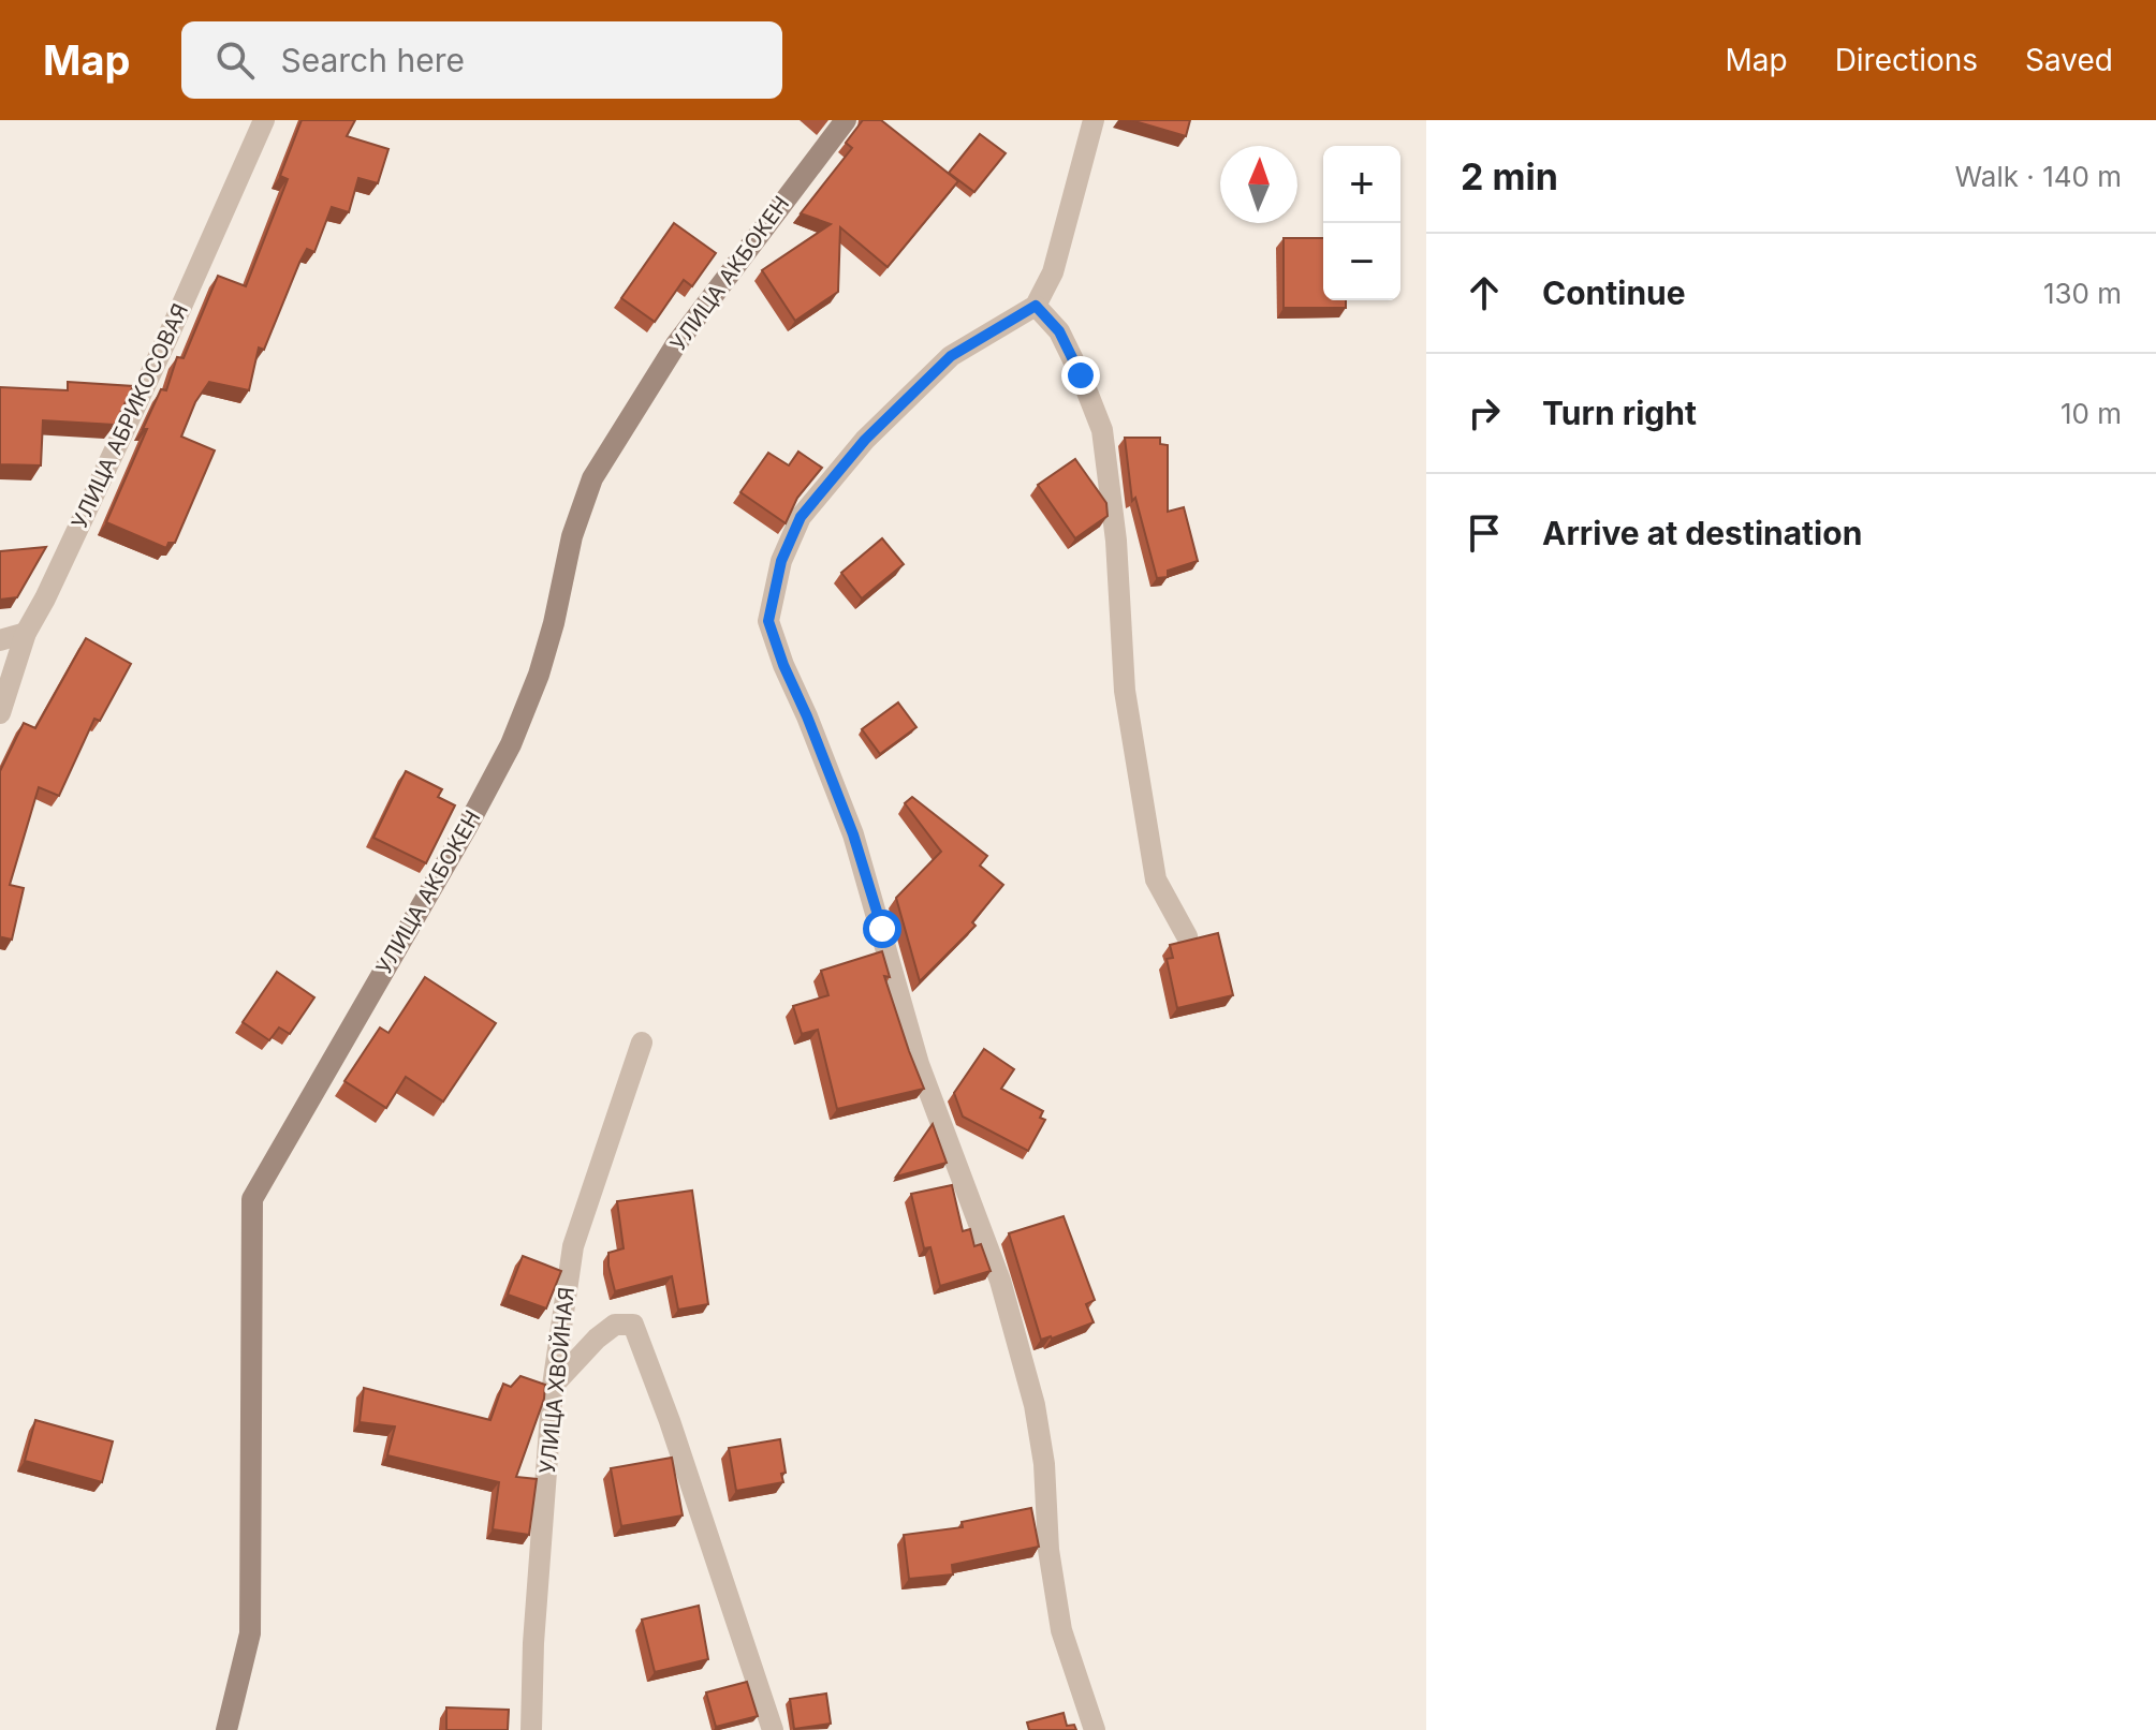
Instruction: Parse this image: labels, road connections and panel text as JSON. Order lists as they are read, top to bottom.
{
  "streets": {
    "street": ["УЛИЦА АКБОКЕН", "УЛИЦА АБРИКОСОВАЯ", "УЛИЦА ХВОЙНАЯ"]
  },
  "north": "top",
  "page": {
    "header": "Map",
    "search": "Search here",
    "nav": ["Map", "Directions", "Saved"],
    "heading": ["2 min", "Walk · 140 m"],
    "map_buttons": ["+", "−"],
    "list": [
      ["Continue", "130 m"],
      ["Turn right", "10 m"],
      "Arrive at destination"
    ]
  }
}
